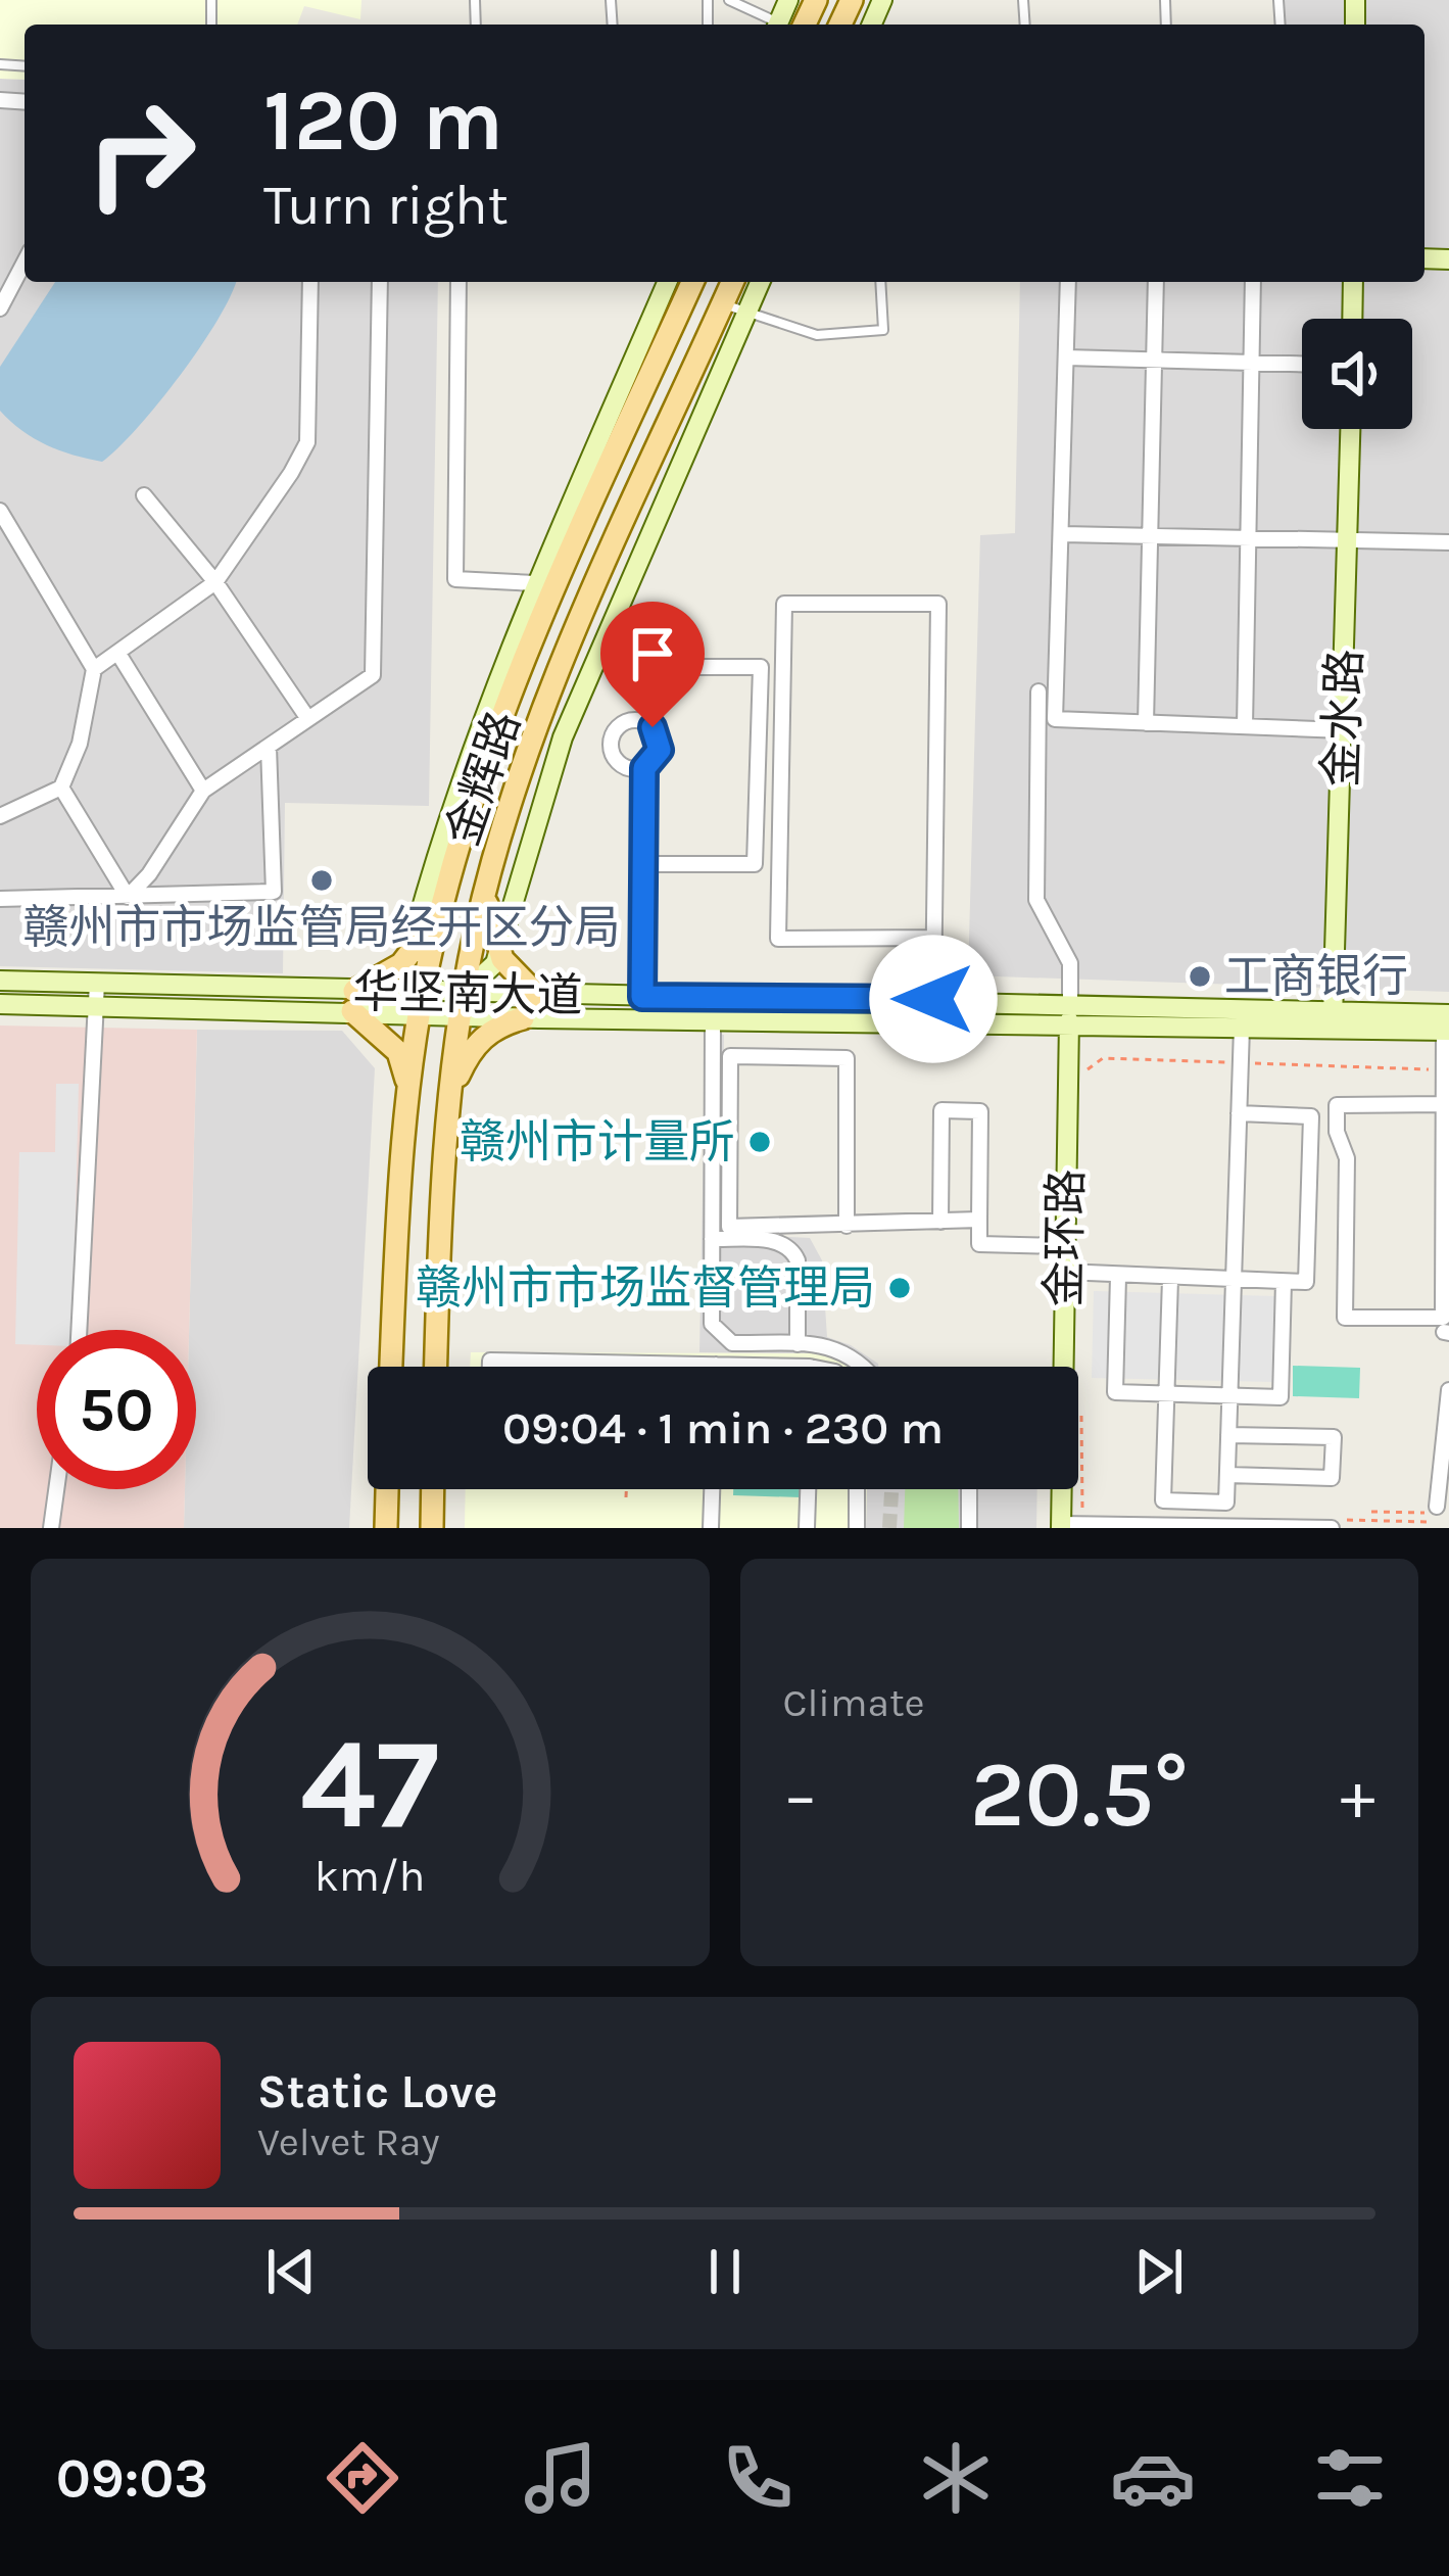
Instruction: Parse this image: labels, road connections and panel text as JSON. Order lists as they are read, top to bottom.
{
  "streets": {
    "main road": ["金辉路"],
    "street": ["金水路", "华坚南大道", "金环路"]
  },
  "crossings": [
    ["金水路", "华坚南大道"],
    ["金辉路", "华坚南大道"],
    ["华坚南大道", "金环路"]
  ],
  "places": [
    "赣州市市场监管局经开区分局",
    "工商银行",
    "赣州市计量所",
    "赣州市市场监督管理局"
  ],
  "page": {
    "turn": ["120 m", "Turn right"],
    "limit": "50",
    "trip": "09:04 · 1 min · 230 m",
    "tile": "Climate",
    "heat": ["−", "20.5°", "+"],
    "song": ["Static Love", "Velvet Ray"],
    "tabs": "09:03",
    "gauge": ["47", "km/h"]
  }
}
